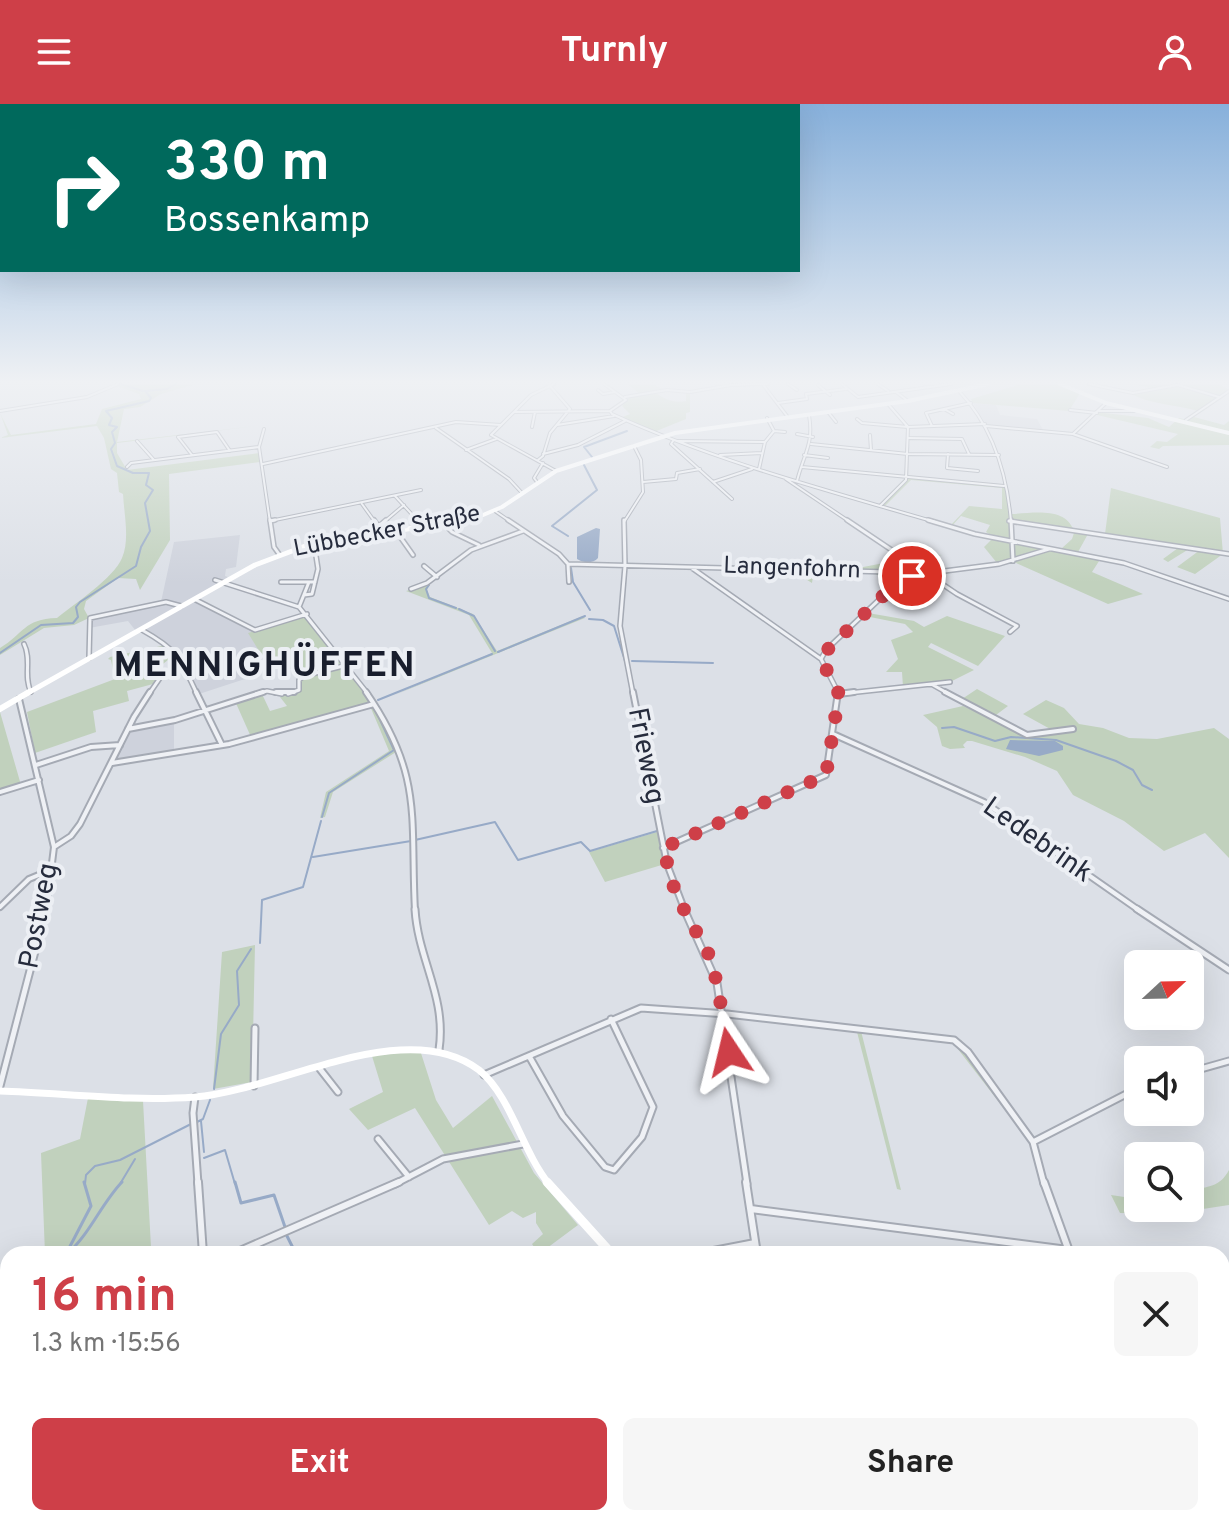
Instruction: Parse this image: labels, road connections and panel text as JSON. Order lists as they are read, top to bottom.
{
  "streets": {
    "main road": ["Lübbecker Straße"],
    "street": [
      "Langenfohrn",
      "Frieweg",
      "Ledebrink",
      "Postweg"
    ]
  },
  "crossings": [
    ["Lübbecker Straße", "Postweg"],
    ["Langenfohrn", "Frieweg"]
  ],
  "districts": ["MENNIGHÜFFEN"],
  "north": "right",
  "page": {
    "header": "Turnly",
    "turn": ["330 m", "Bossenkamp"],
    "heading": ["16 min", "1.3 km · 15:56"],
    "buttons": ["Exit", "Share"]
  }
}
